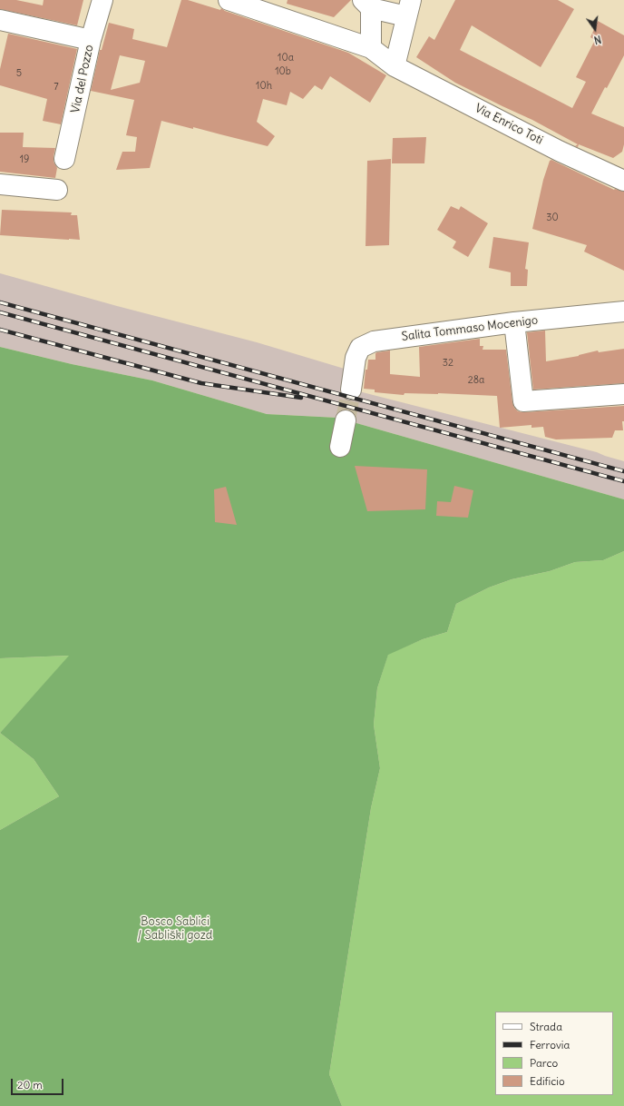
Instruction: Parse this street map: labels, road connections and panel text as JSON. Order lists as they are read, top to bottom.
{
  "streets": {
    "street": ["Via del Pozzo", "Via Enrico Toti", "Salita Tommaso Mocenigo"]
  },
  "parks": ["Bosco Sablici / Sabliški gozd"],
  "house_numbers": [
    "10a",
    "10b",
    "5",
    "10h",
    "7",
    "19",
    "30",
    "32",
    "28a"
  ],
  "legend": [
    "Strada",
    "Ferrovia",
    "Parco",
    "Edificio"
  ],
  "scale_bar": "20 m",
  "north": "bottom"
}
